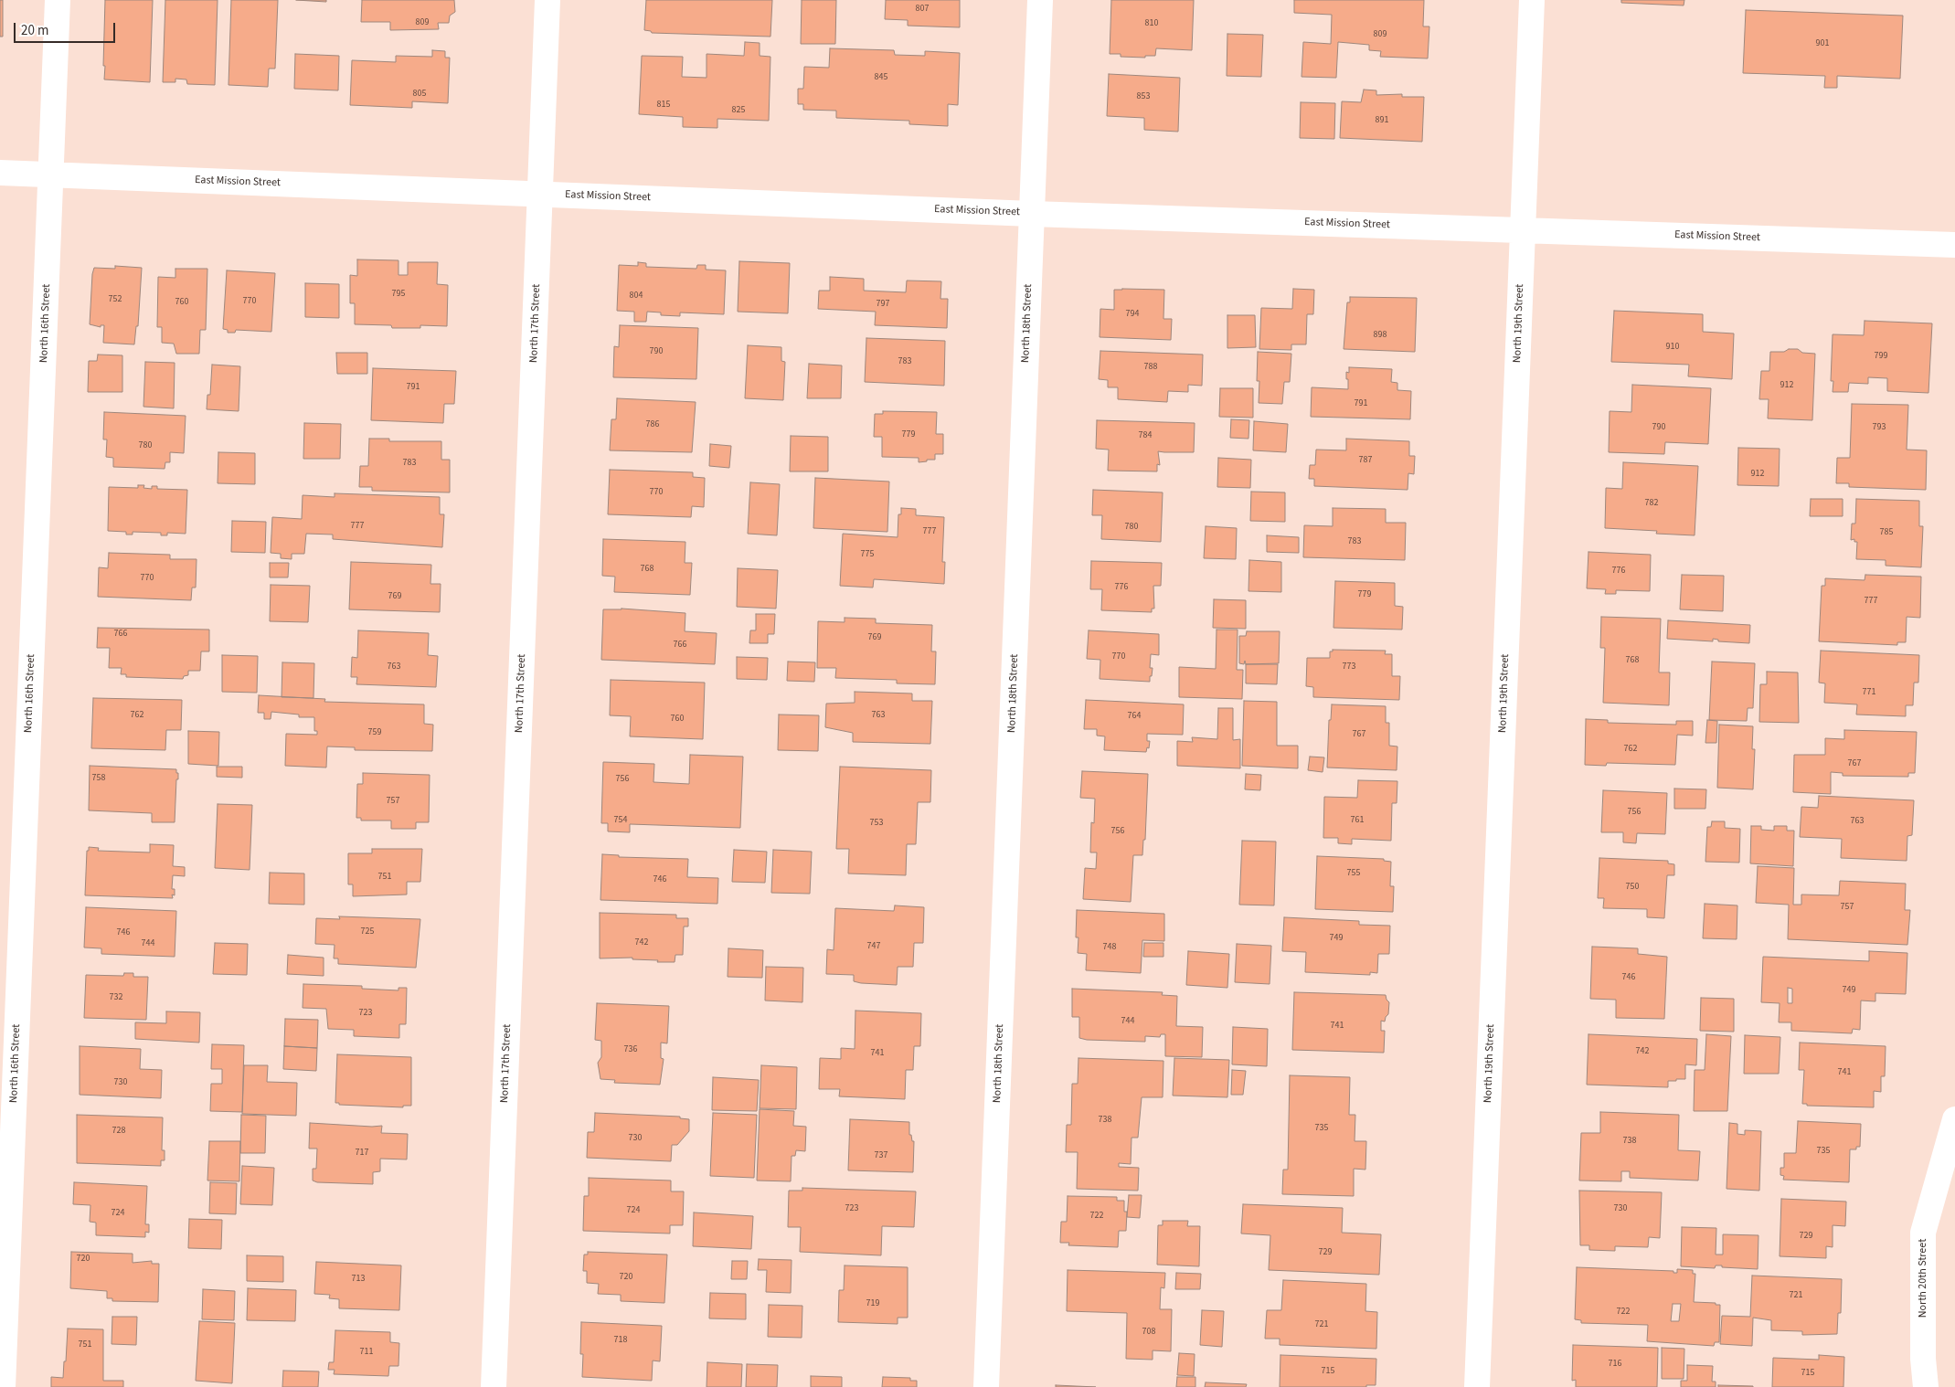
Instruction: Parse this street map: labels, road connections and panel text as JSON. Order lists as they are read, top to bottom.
{
  "streets": {
    "street": [
      "East Mission Street",
      "North 16th Street",
      "North 17th Street",
      "North 18th Street",
      "North 19th Street",
      "North 20th Street"
    ]
  },
  "crossings": [
    ["East Mission Street", "North 16th Street"],
    ["East Mission Street", "North 17th Street"],
    ["East Mission Street", "North 18th Street"],
    ["East Mission Street", "North 19th Street"]
  ],
  "house_numbers": [
    "807",
    "809",
    "810",
    "809",
    "901",
    "845",
    "805",
    "853",
    "815",
    "825",
    "891",
    "795",
    "804",
    "752",
    "770",
    "760",
    "797",
    "794",
    "898",
    "910",
    "790",
    "799",
    "783",
    "788",
    "912",
    "791",
    "791",
    "786",
    "790",
    "793",
    "779",
    "784",
    "780",
    "787",
    "783",
    "912",
    "770",
    "782",
    "777",
    "780",
    "777",
    "785",
    "783",
    "775",
    "768",
    "776",
    "770",
    "776",
    "779",
    "769",
    "777",
    "766",
    "769",
    "766",
    "770",
    "768",
    "763",
    "773",
    "771",
    "762",
    "763",
    "764",
    "760",
    "759",
    "767",
    "762",
    "767",
    "758",
    "756",
    "757",
    "756",
    "754",
    "761",
    "763",
    "753",
    "756",
    "755",
    "751",
    "746",
    "750",
    "757",
    "725",
    "746",
    "749",
    "742",
    "744",
    "747",
    "748",
    "746",
    "749",
    "732",
    "723",
    "744",
    "741",
    "736",
    "742",
    "741",
    "741",
    "730",
    "738",
    "735",
    "728",
    "730",
    "738",
    "735",
    "717",
    "737",
    "723",
    "730",
    "724",
    "724",
    "722",
    "729",
    "729",
    "720",
    "720",
    "713",
    "721",
    "719",
    "722",
    "721",
    "708",
    "718",
    "751",
    "711",
    "716",
    "715",
    "715"
  ],
  "scale_bar": "20 m"
}
